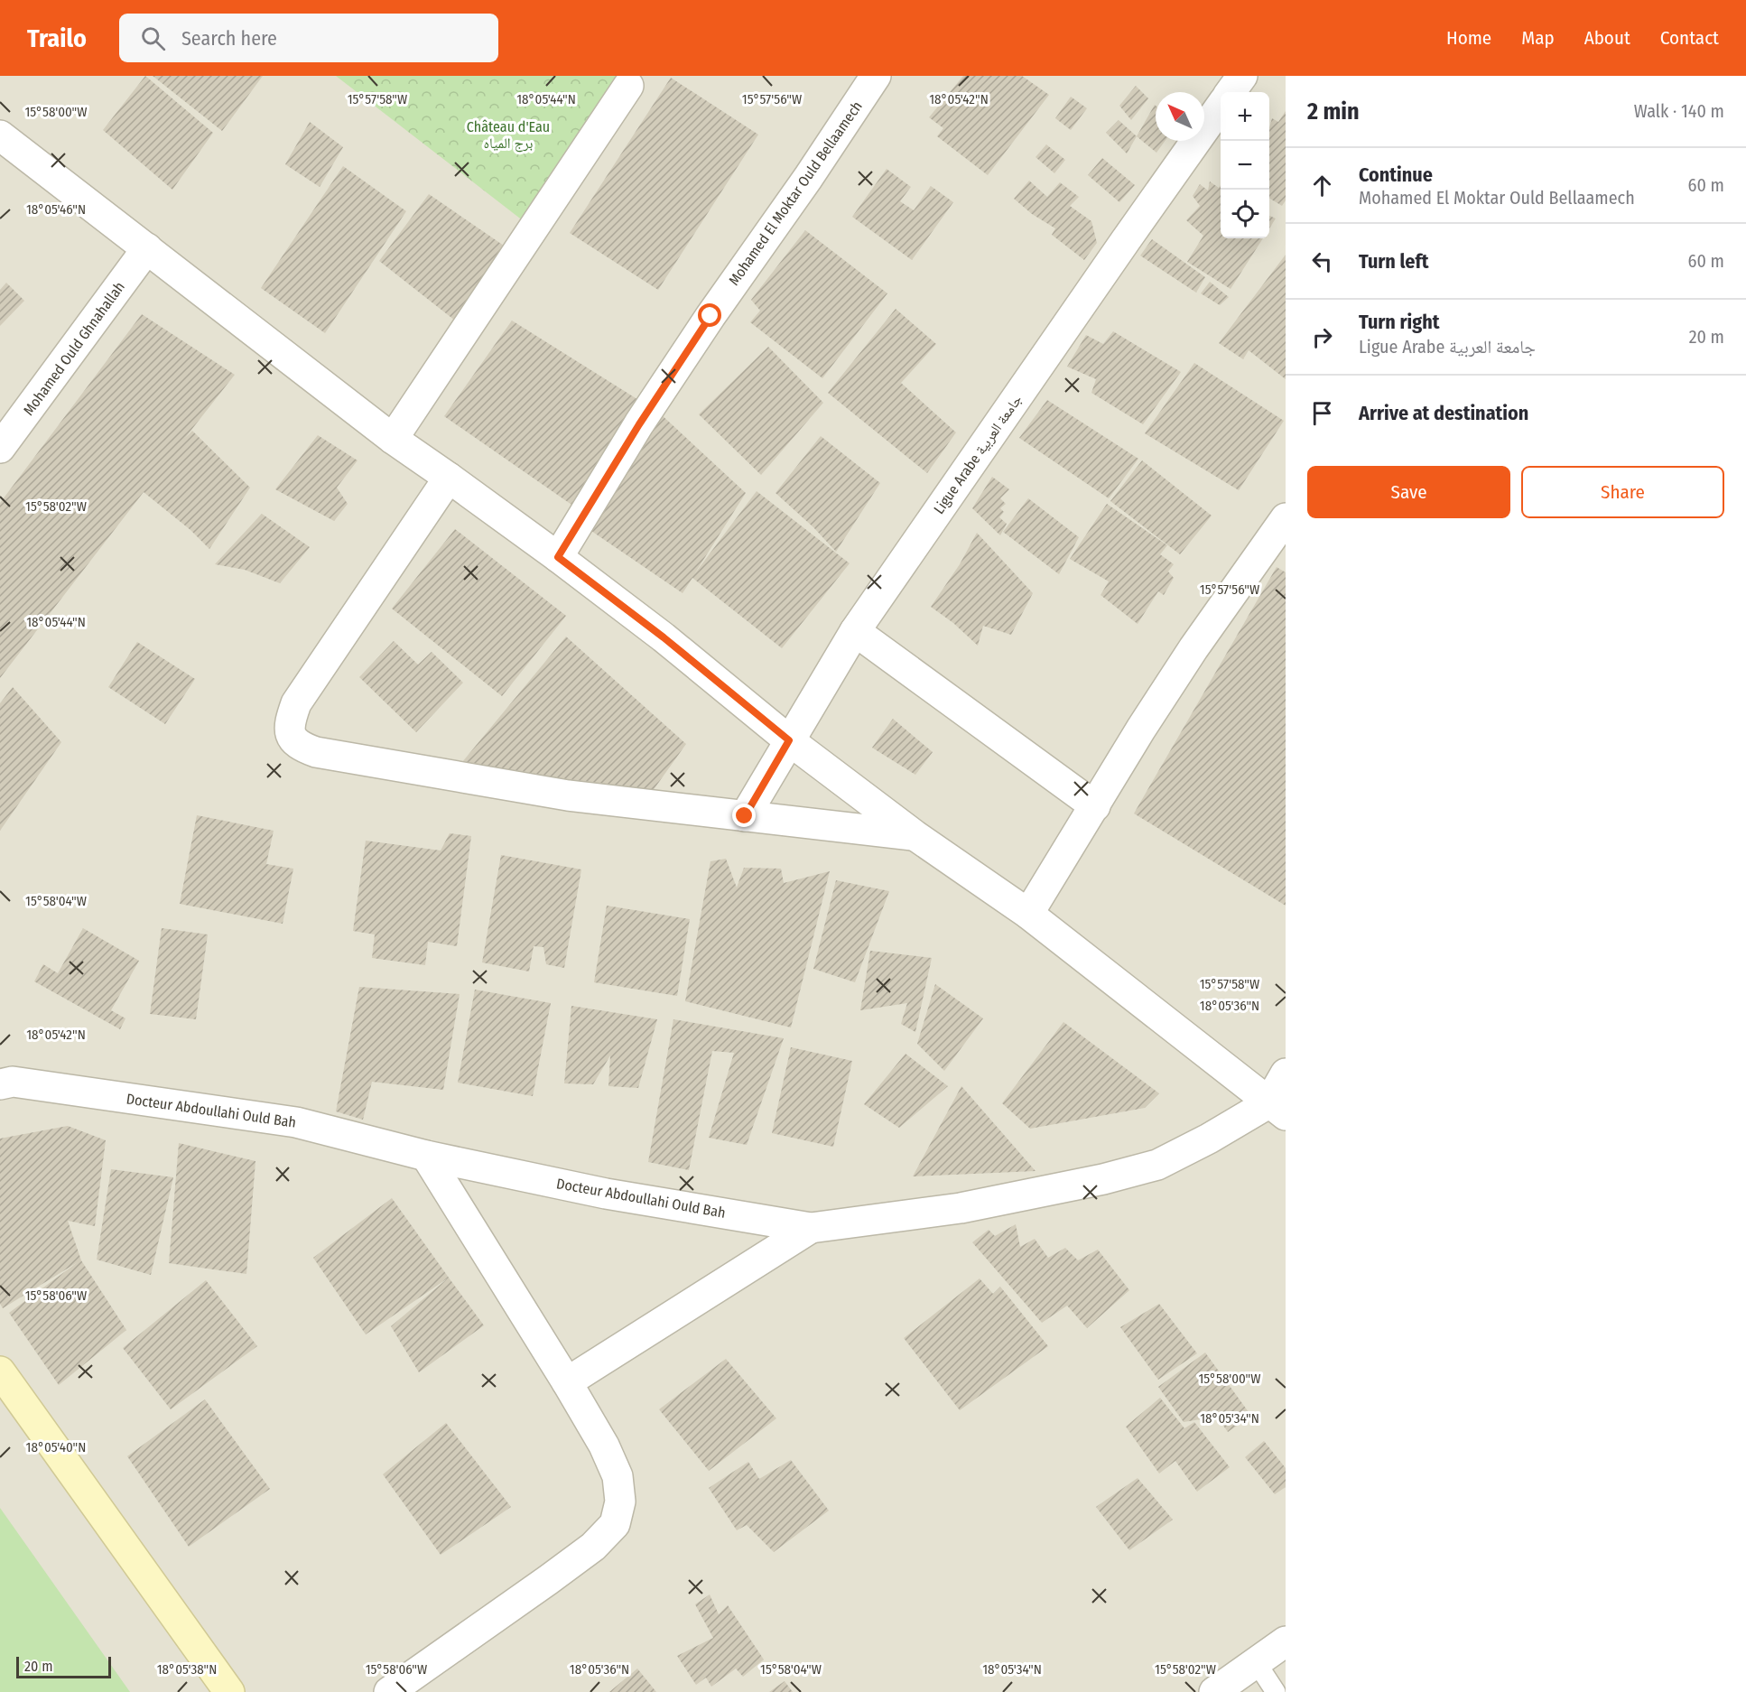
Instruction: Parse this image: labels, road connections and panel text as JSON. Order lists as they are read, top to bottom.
{
  "streets": {
    "street": [
      "Mohamed El Moktar Ould Bellaamech",
      "Mohamed Ould Ghnahallah",
      "Ligue Arabe جامعة العربية",
      "Docteur Abdoullahi Ould Bah"
    ]
  },
  "parks": ["Château d'Eau برج المياه"],
  "scale_bar": "20 m",
  "north": "top left",
  "page": {
    "header": "Trailo",
    "search": "Search here",
    "nav": [
      "Home",
      "Map",
      "About",
      "Contact"
    ],
    "heading": ["2 min", "Walk · 140 m"],
    "map_buttons": ["+", "−"],
    "list": [
      ["Continue", "Mohamed El Moktar Ould Bellaamech", "60 m"],
      ["Turn left", "60 m"],
      ["Turn right", "Ligue Arabe جامعة العربية", "20 m"],
      "Arrive at destination"
    ],
    "buttons": ["Save", "Share"],
    "scale": "20 m"
  },
  "coordinates": [
    "15°57'58\"W",
    "18°05'44\"N",
    "15°57'56\"W",
    "18°05'42\"N",
    "15°58'00\"W",
    "18°05'46\"N",
    "15°58'02\"W",
    "15°58'04\"W",
    "18°05'36\"N",
    "15°58'06\"W",
    "18°05'34\"N",
    "18°05'40\"N",
    "18°05'38\"N"
  ]
}
